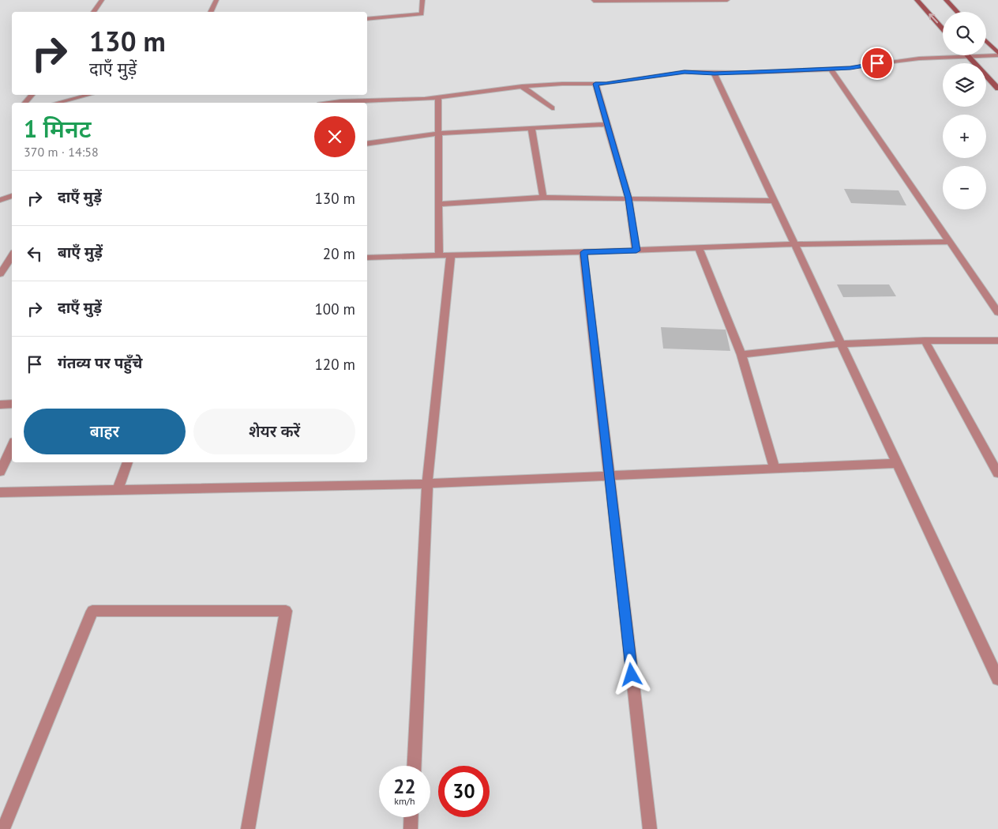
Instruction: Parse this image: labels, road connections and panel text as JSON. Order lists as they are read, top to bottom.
{
  "page": {
    "map_buttons": ["+", "−"],
    "turn": ["130 m", "दाएँ मुड़ें"],
    "heading": ["1 मिनट", "370 m · 14:58"],
    "list": [
      {
        "name": "दाएँ मुड़ें",
        "value": "130 m"
      },
      {
        "name": "बाएँ मुड़ें",
        "value": "20 m"
      },
      {
        "name": "दाएँ मुड़ें",
        "value": "100 m"
      },
      {
        "name": "गंतव्य पर पहुँचे",
        "value": "120 m"
      }
    ],
    "buttons": ["बाहर", "शेयर करें"],
    "speed": "22 km/h",
    "limit": "30"
  }
}
